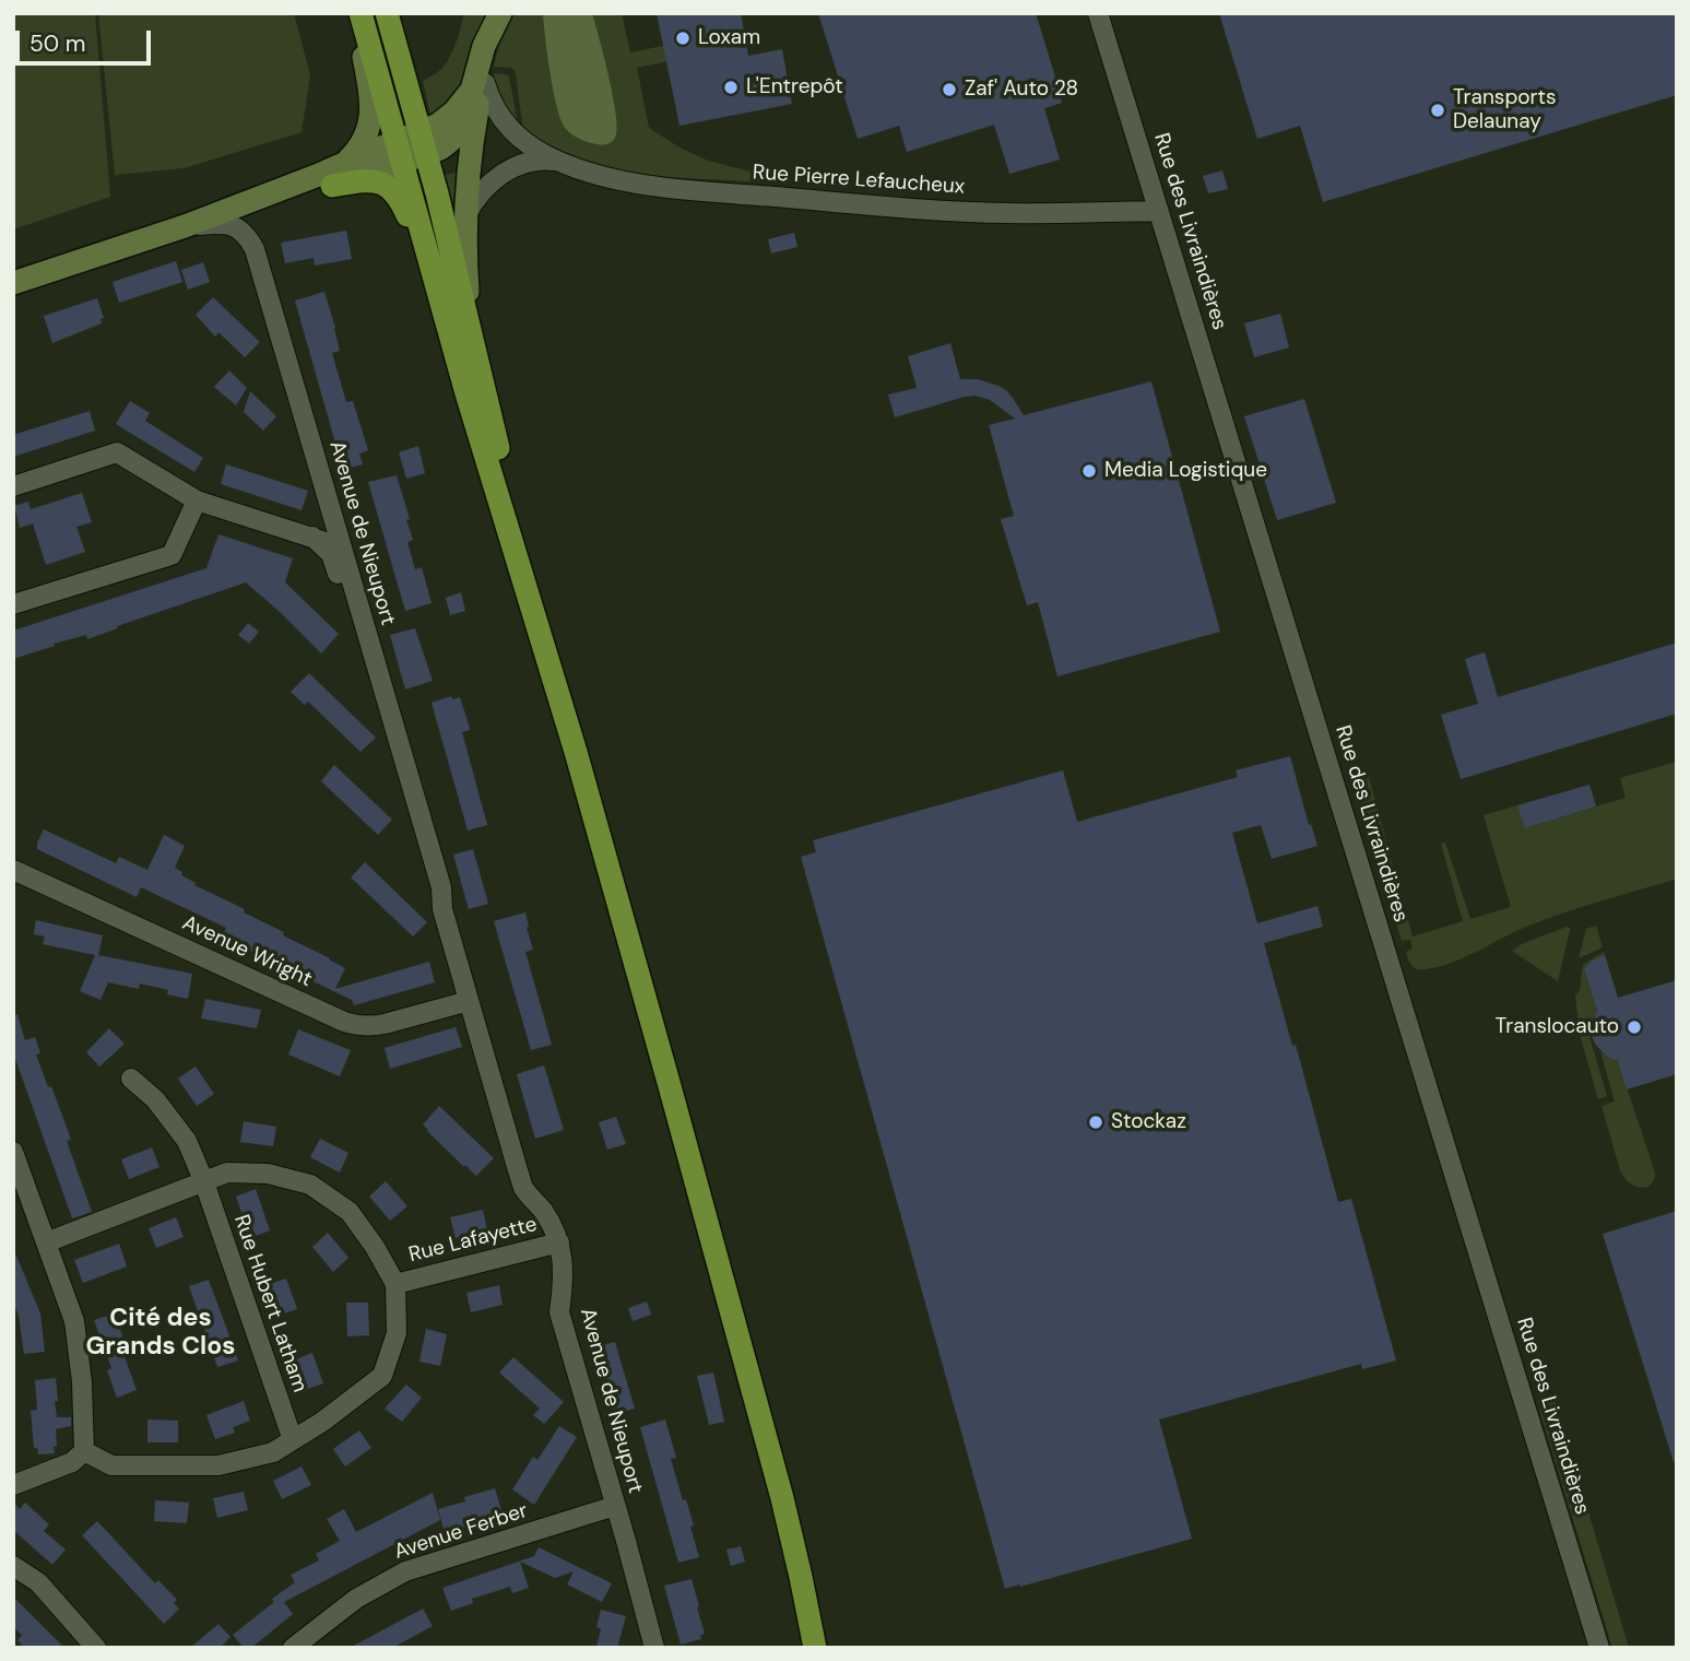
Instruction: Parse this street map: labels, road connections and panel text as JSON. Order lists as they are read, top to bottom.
{
  "streets": {
    "street": [
      "Rue Pierre Lefaucheux",
      "Rue des Livraindières",
      "Avenue de Nieuport",
      "Avenue Wright",
      "Rue Lafayette",
      "Rue Hubert Latham",
      "Avenue Ferber"
    ]
  },
  "crossings": [
    ["Rue Pierre Lefaucheux", "Rue des Livraindières"],
    ["Avenue de Nieuport", "Avenue Wright"],
    ["Avenue de Nieuport", "Rue Lafayette"],
    ["Avenue de Nieuport", "Avenue Ferber"],
    ["Rue Lafayette", "Rue Hubert Latham"]
  ],
  "districts": ["Cité des Grands Clos"],
  "places": [
    "Loxam",
    "L'Entrepôt",
    "Zaf' Auto 28",
    "Transports Delaunay",
    "Media Logistique",
    "Translocauto",
    "Stockaz"
  ],
  "scale_bar": "50 m"
}
